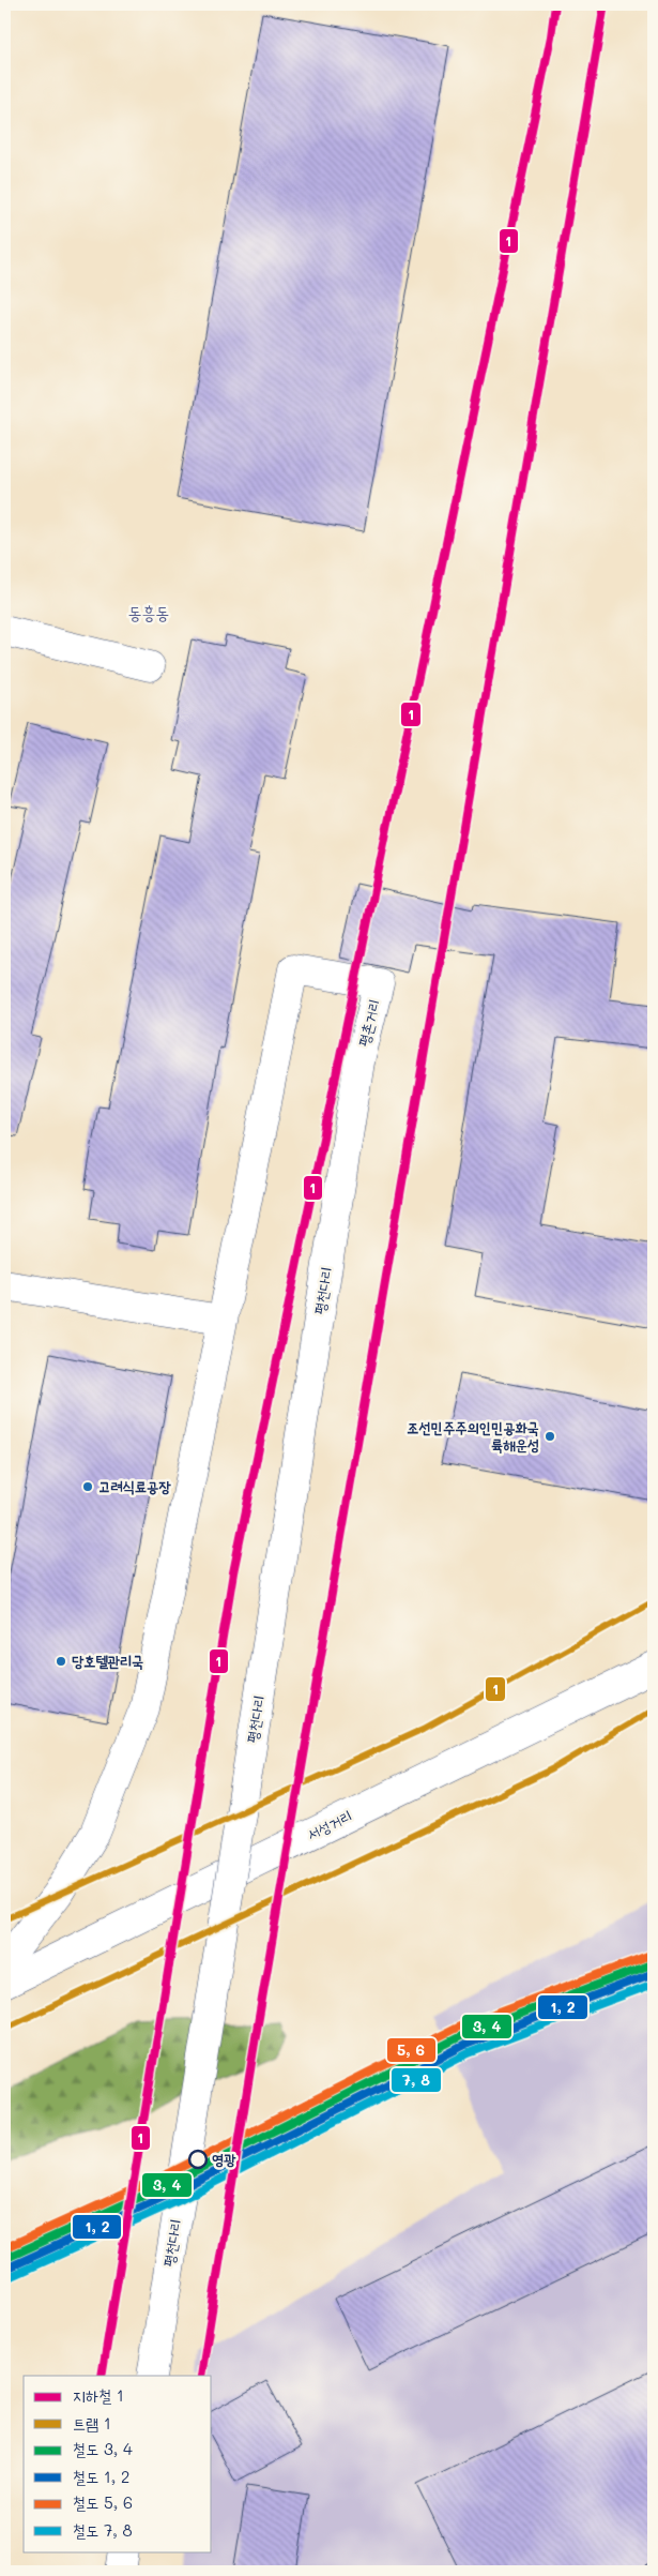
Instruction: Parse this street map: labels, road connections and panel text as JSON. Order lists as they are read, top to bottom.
{
  "streets": {
    "street": ["평촌거리", "평천다리", "서성거리"]
  },
  "crossings": [
    ["평촌거리", "평천다리"]
  ],
  "districts": ["동흥동"],
  "places": [
    "조선민주주의인민공화국 륙해운성",
    "고려식료공장",
    "당호텔관리국",
    "영광"
  ],
  "lines": ["metro line 1", "tram line 1"],
  "legend": [
    "지하철 1",
    "트램 1",
    "철도 3, 4",
    "철도 1, 2",
    "철도 5, 6",
    "철도 7, 8"
  ]
}
